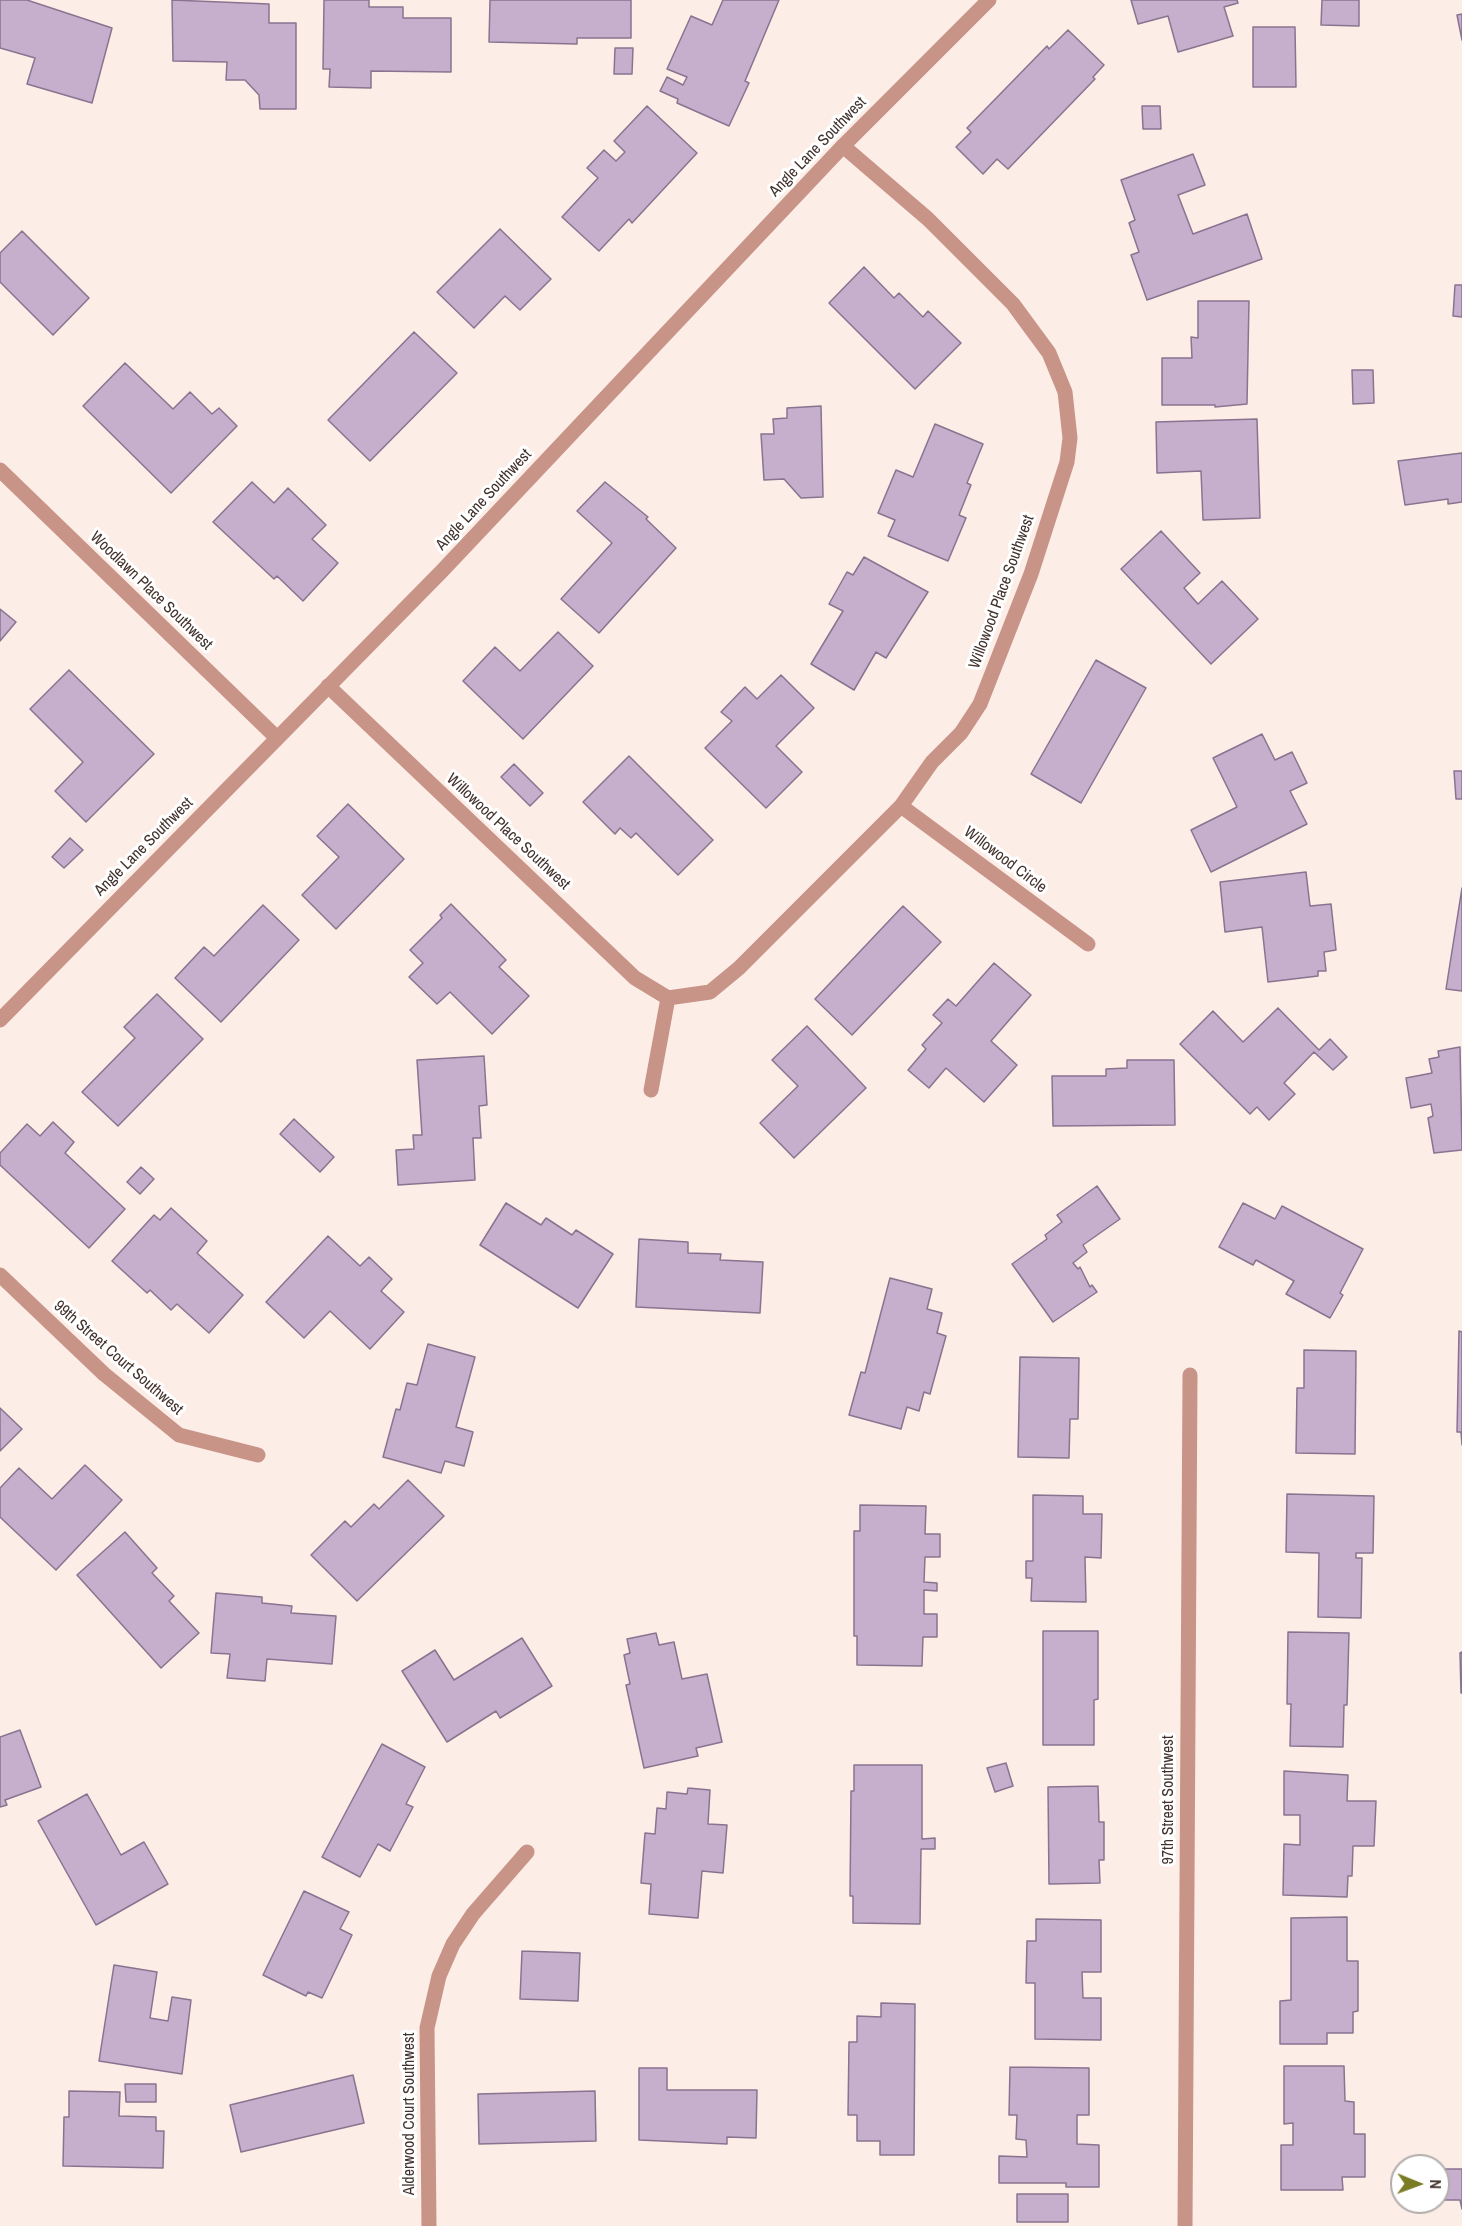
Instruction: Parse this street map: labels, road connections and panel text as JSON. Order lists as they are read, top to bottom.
{
  "streets": {
    "street": [
      "Angle Lane Southwest",
      "Woodlawn Place Southwest",
      "Willowood Place Southwest",
      "Willowood Circle",
      "99th Street Court Southwest",
      "97th Street Southwest",
      "Alderwood Court Southwest"
    ]
  },
  "crossings": [
    ["Angle Lane Southwest", "Woodlawn Place Southwest"],
    ["Angle Lane Southwest", "Willowood Place Southwest"],
    ["Willowood Place Southwest", "Willowood Circle"]
  ],
  "north": "right"
}
